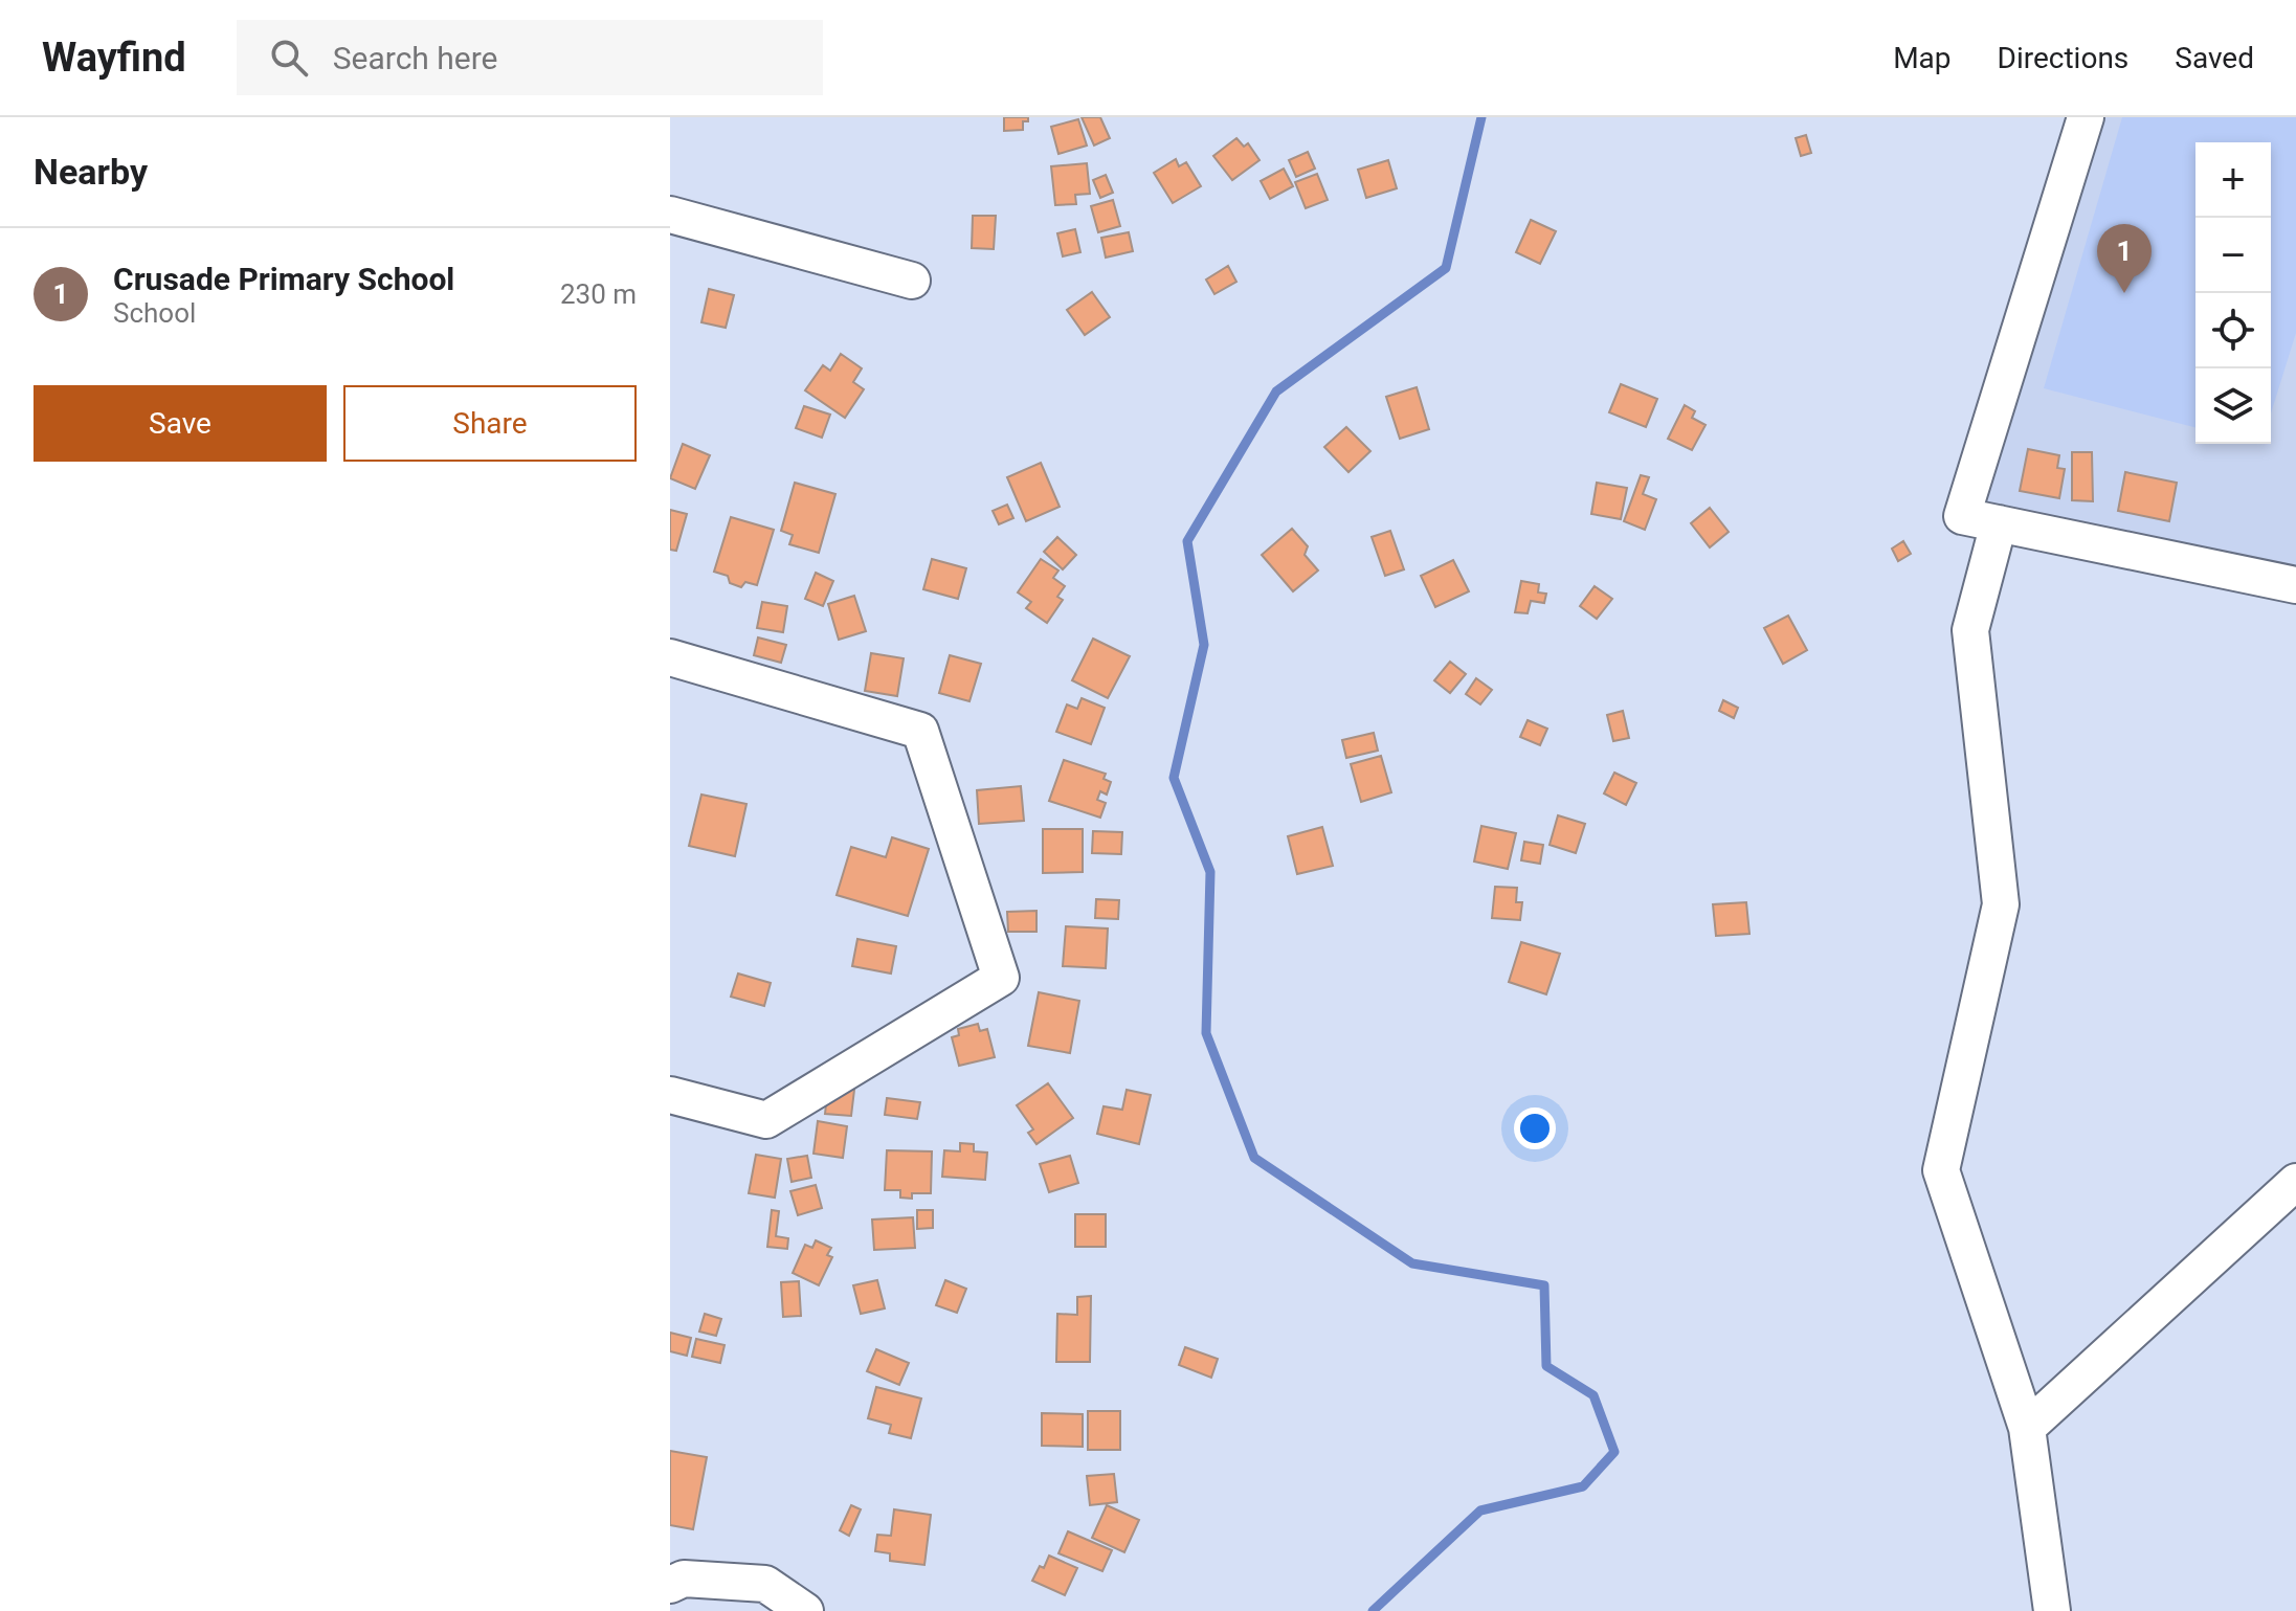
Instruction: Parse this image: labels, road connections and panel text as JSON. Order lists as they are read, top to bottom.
{
  "page": {
    "header": "Wayfind",
    "search": "Search here",
    "nav": ["Map", "Directions", "Saved"],
    "heading": "Nearby",
    "map_buttons": ["+", "−"],
    "pins": "1",
    "list": [
      {
        "mark": "1",
        "name": "Crusade Primary School",
        "note": "School",
        "value": "230 m"
      }
    ],
    "buttons": ["Save", "Share"]
  }
}
